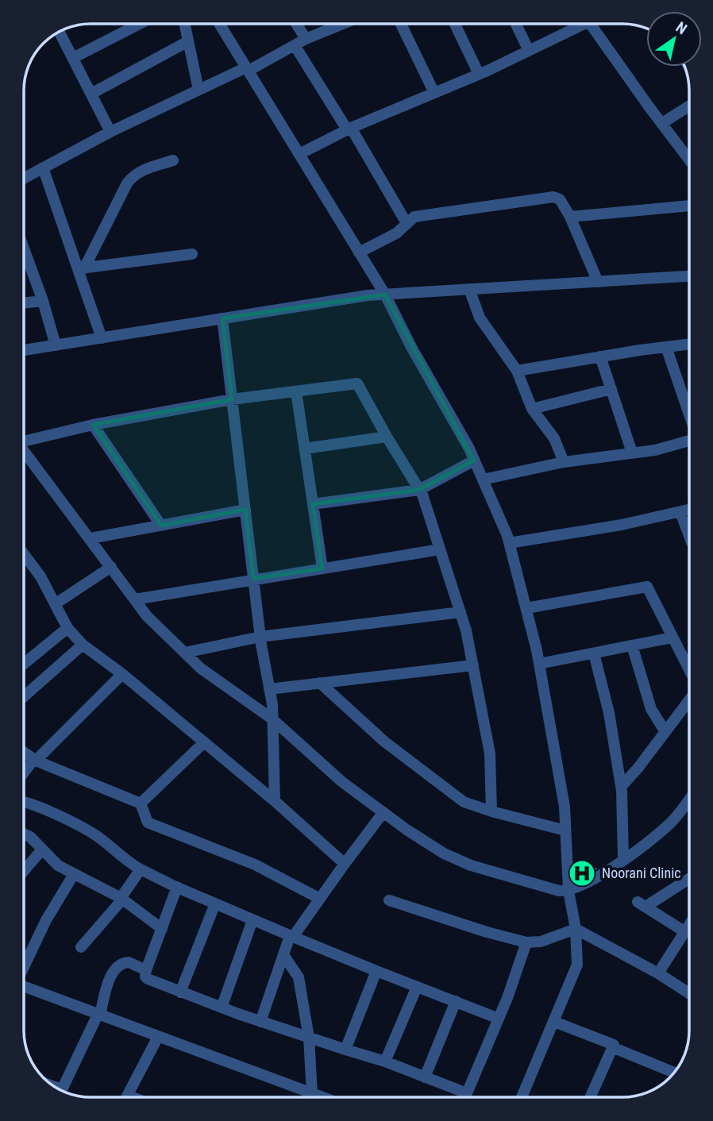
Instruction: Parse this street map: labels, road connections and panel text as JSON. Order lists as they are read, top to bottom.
{
  "places": {
    "hospital": ["Noorani Clinic"]
  },
  "north": "top right"
}
